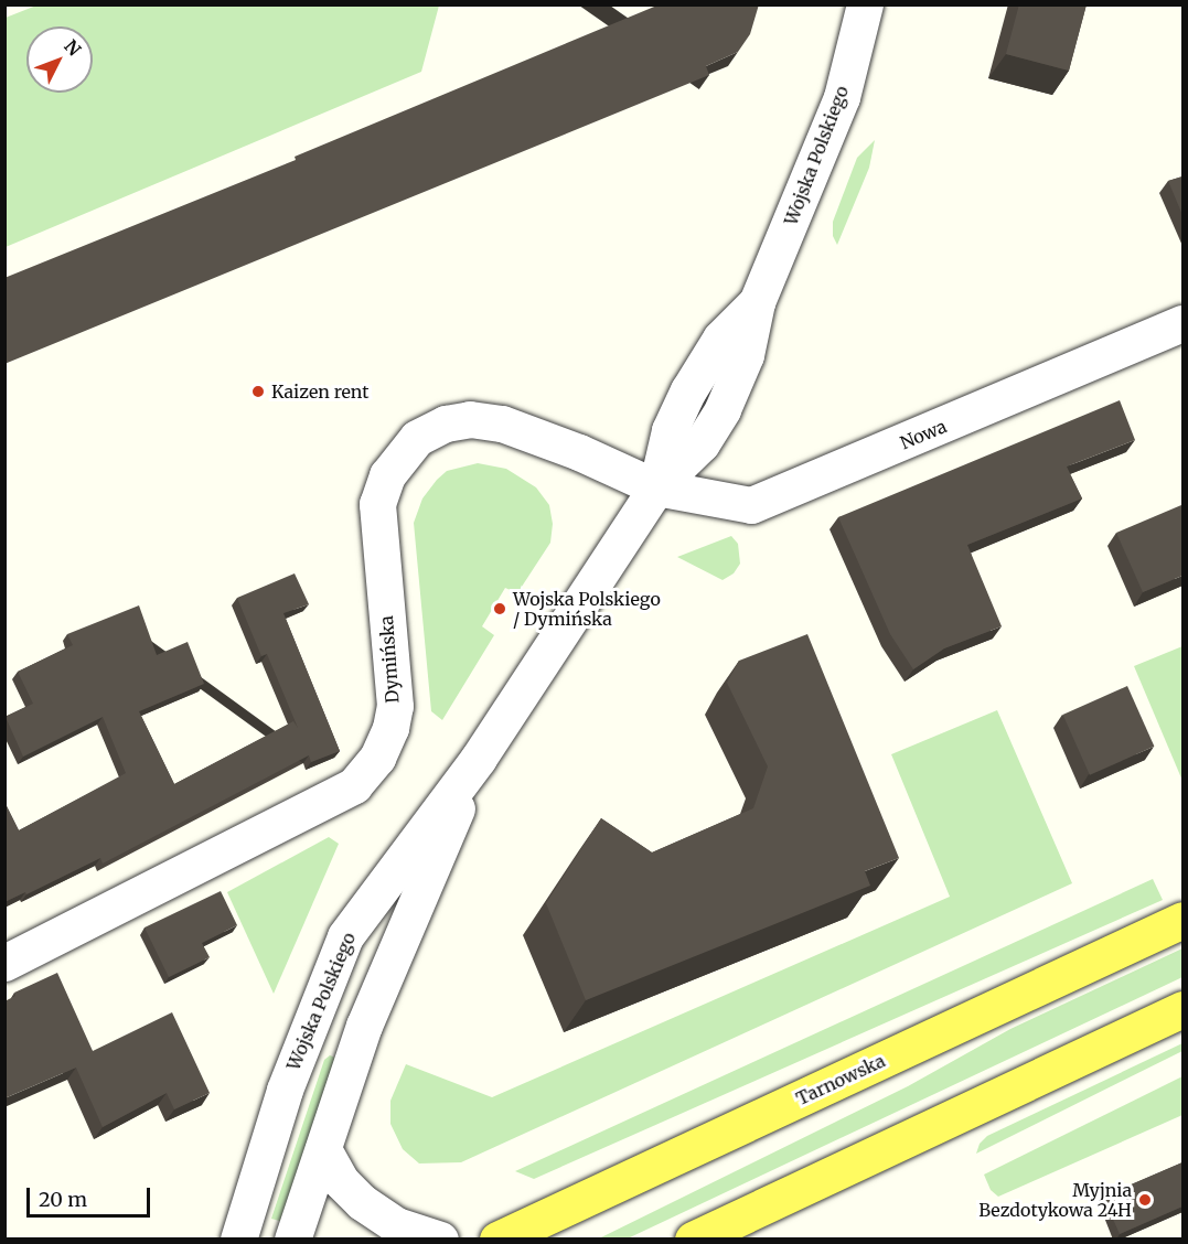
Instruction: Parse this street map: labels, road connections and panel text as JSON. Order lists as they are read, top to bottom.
{
  "streets": {
    "main road": ["Tarnowska"],
    "street": ["Wojska Polskiego", "Nowa", "Dymińska"]
  },
  "crossings": [
    ["Wojska Polskiego", "Nowa"],
    ["Wojska Polskiego", "Dymińska"],
    ["Nowa", "Dymińska"]
  ],
  "places": ["Kaizen rent", "Wojska Polskiego / Dymińska", "Myjnia Bezdotykowa 24H"],
  "scale_bar": "20 m",
  "north": "top right"
}
